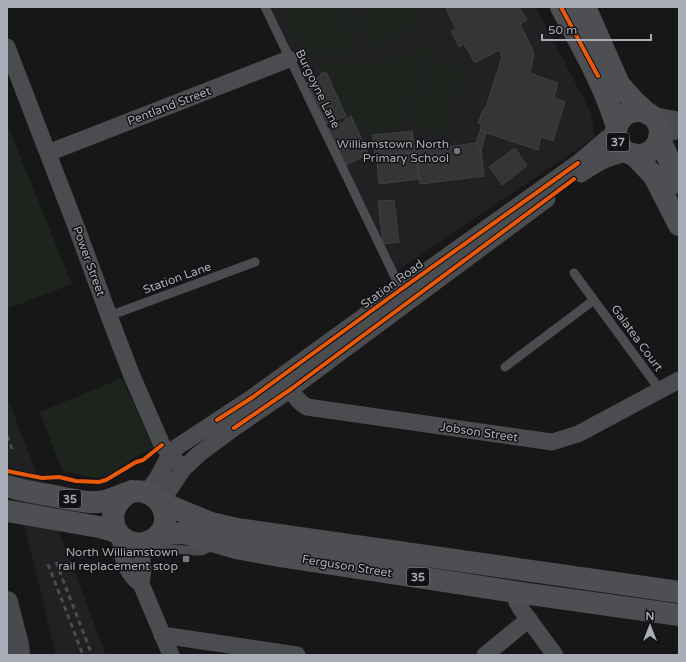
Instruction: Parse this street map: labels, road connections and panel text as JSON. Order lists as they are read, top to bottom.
{
  "streets": {
    "main road": ["37", "35", "Ferguson Street"],
    "street": [
      "Pentland Street",
      "Power Street",
      "Station Road",
      "Jobson Street"
    ],
    "lane": ["Burgoyne Lane", "Station Lane", "Galatea Court"]
  },
  "crossings": [
    ["Burgoyne Lane", "Pentland Street"],
    ["Burgoyne Lane", "Station Road"],
    ["Pentland Street", "Power Street"],
    ["37", "Station Road"],
    ["Power Street", "Station Lane"],
    ["Power Street", "Station Road"],
    ["Station Road", "Jobson Street"],
    ["Station Road", "35"],
    ["Station Road", "Ferguson Street"],
    ["Galatea Court", "Jobson Street"],
    ["35", "Ferguson Street"]
  ],
  "places": {
    "other": ["Williamstown North Primary School"],
    "transit": ["North Williamstown rail replacement stop"]
  },
  "scale_bar": "50 m",
  "north": "top"
}
